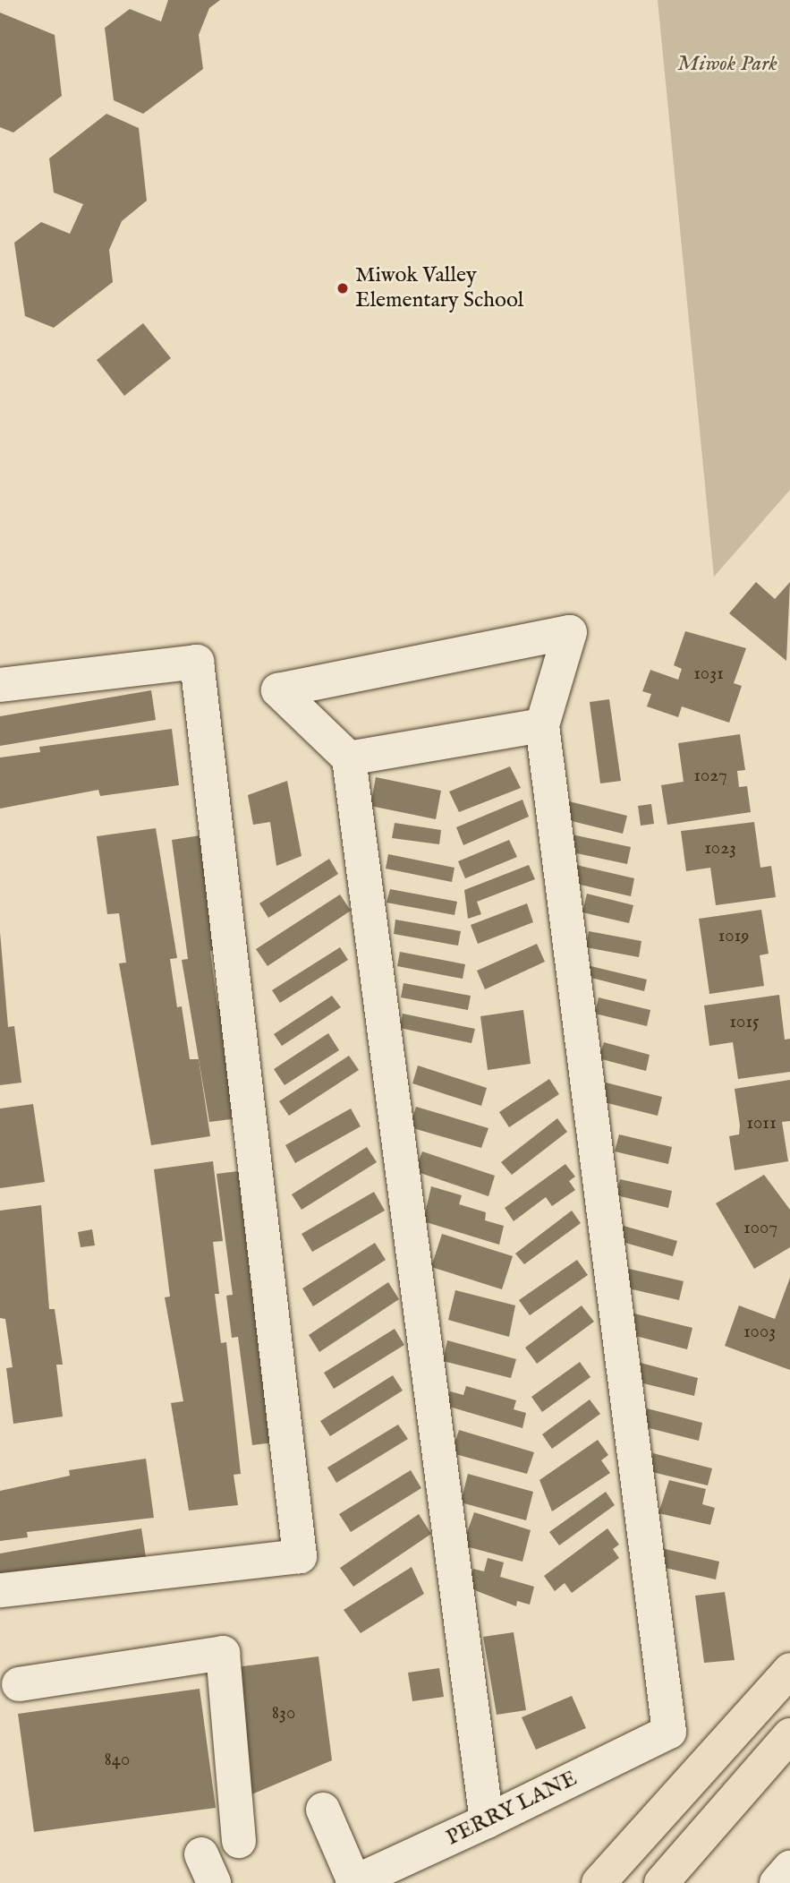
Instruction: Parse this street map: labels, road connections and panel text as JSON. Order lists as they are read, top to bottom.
{
  "streets": {
    "street": ["PERRY LANE"]
  },
  "parks": ["Miwok Park"],
  "places": ["Miwok Valley Elementary School"],
  "house_numbers": [
    "1031",
    "1027",
    "1023",
    "1019",
    "1015",
    "1011",
    "1007",
    "1003",
    "830",
    "840"
  ]
}
